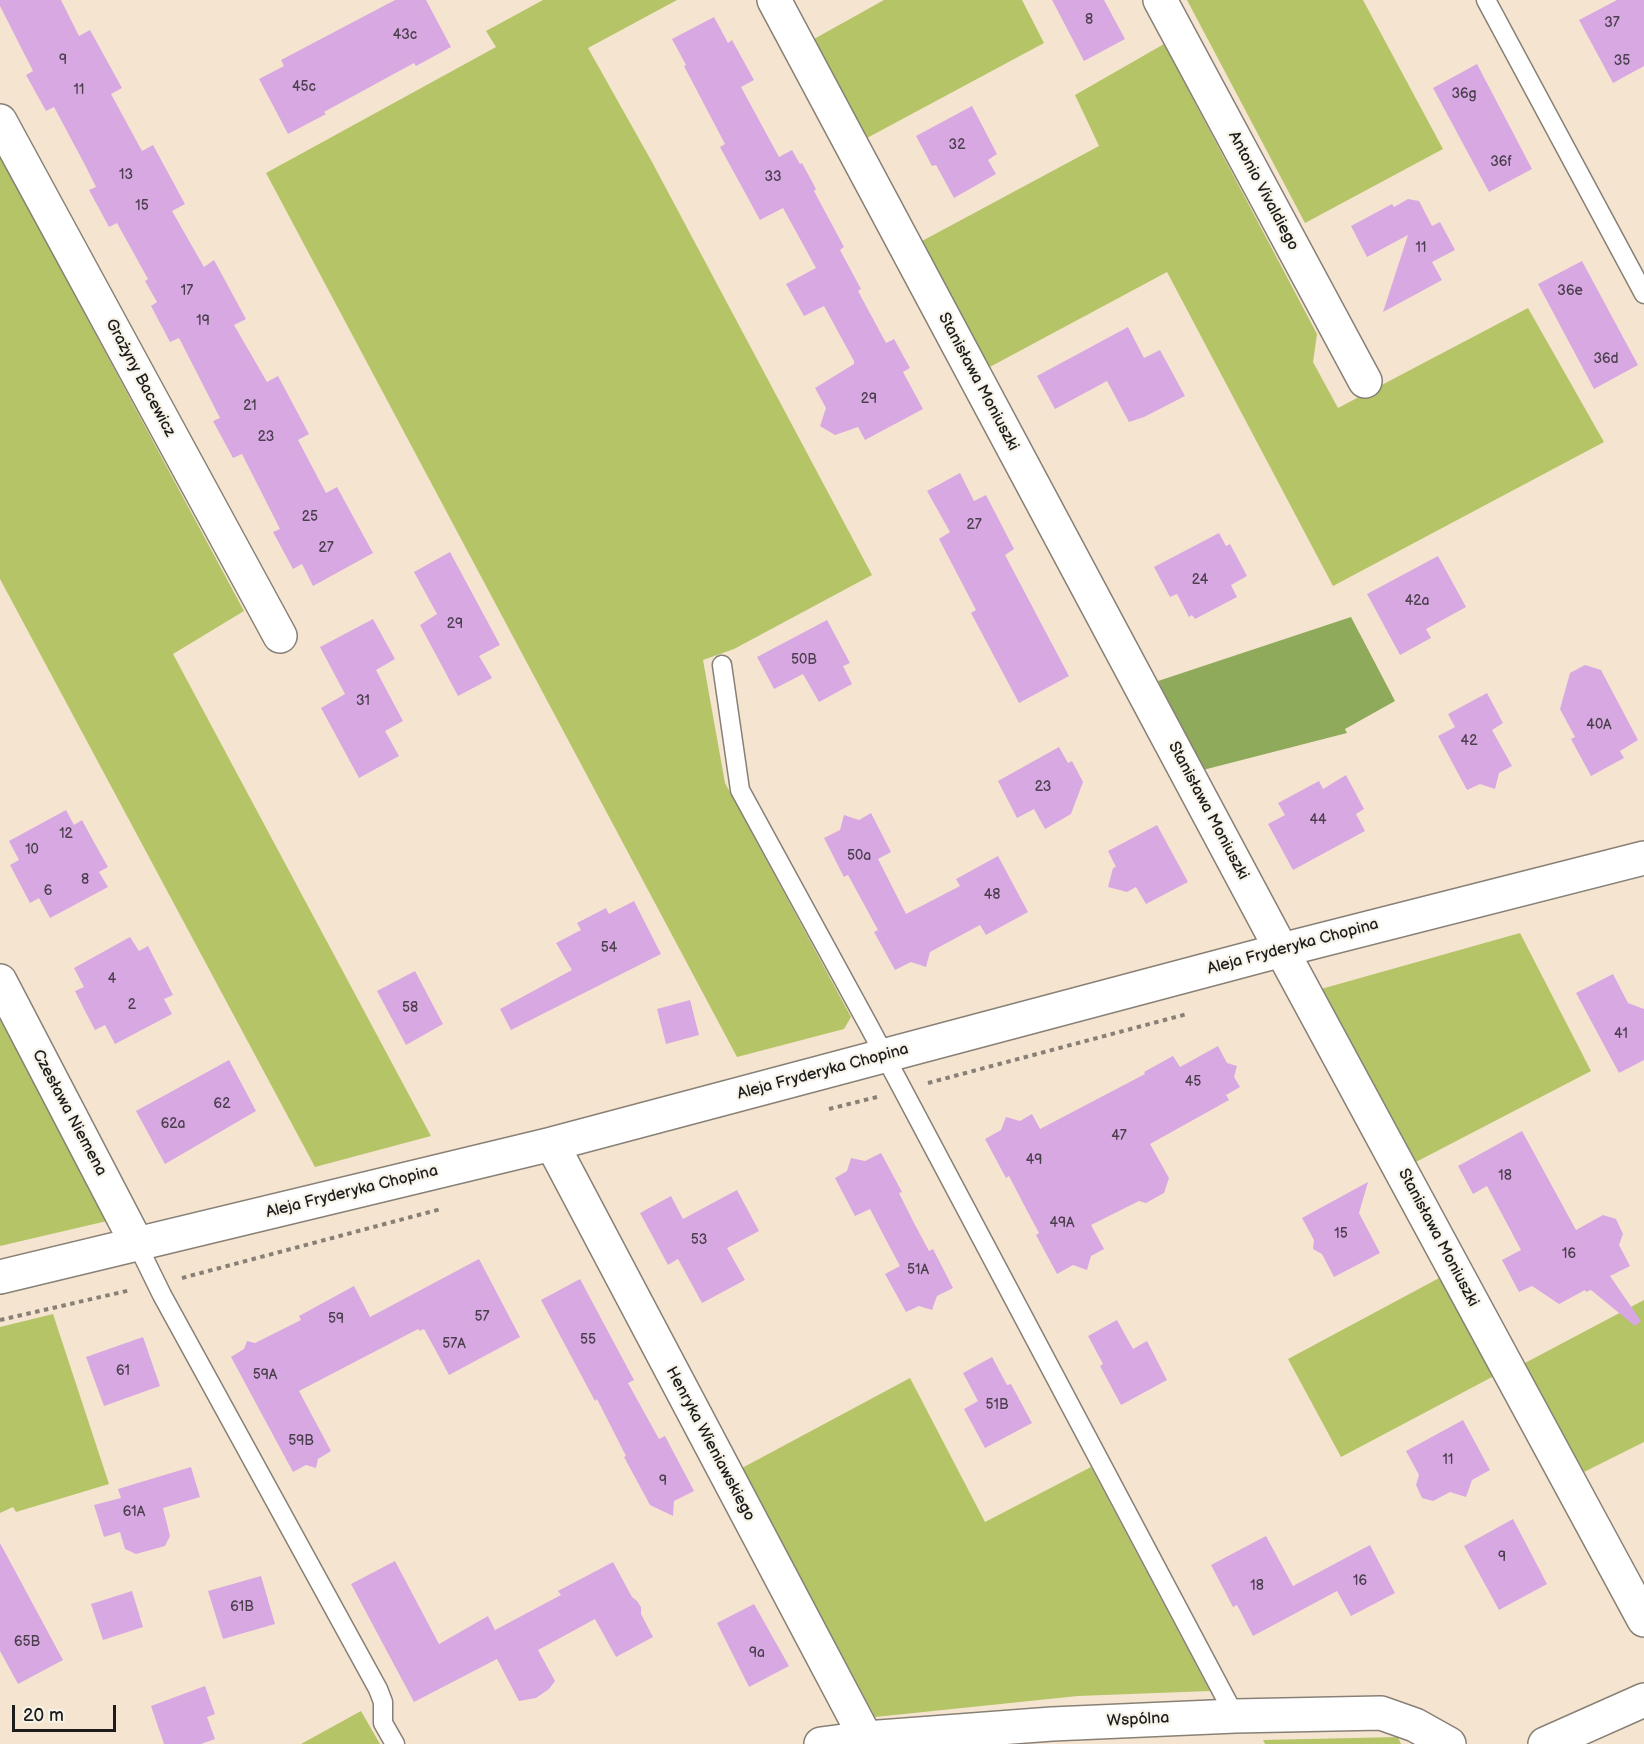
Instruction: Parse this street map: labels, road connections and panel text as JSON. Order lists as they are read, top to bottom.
{
  "streets": {
    "street": [
      "Antonio Vivaldiego",
      "Grażyny Bacewicz",
      "Stanisława Moniuszki",
      "Aleja Fryderyka Chopina",
      "Czesława Niemena",
      "Henryka Wieniawskiego",
      "Wspólna"
    ]
  },
  "crossings": [
    ["Stanisława Moniuszki", "Aleja Fryderyka Chopina"],
    ["Aleja Fryderyka Chopina", "Czesława Niemena"],
    ["Aleja Fryderyka Chopina", "Henryka Wieniawskiego"],
    ["Henryka Wieniawskiego", "Wspólna"]
  ],
  "house_numbers": [
    "8",
    "37",
    "43c",
    "9",
    "35",
    "45c",
    "11",
    "36g",
    "32",
    "36f",
    "13",
    "33",
    "15",
    "11",
    "17",
    "36e",
    "19",
    "36d",
    "29",
    "21",
    "23",
    "25",
    "27",
    "27",
    "24",
    "42a",
    "29",
    "50B",
    "31",
    "40A",
    "42",
    "23",
    "44",
    "12",
    "10",
    "50a",
    "8",
    "6",
    "48",
    "54",
    "4",
    "2",
    "58",
    "41",
    "45",
    "62",
    "62a",
    "47",
    "49",
    "18",
    "49A",
    "15",
    "53",
    "16",
    "51A",
    "57",
    "59",
    "55",
    "57A",
    "61",
    "59A",
    "51B",
    "59B",
    "11",
    "9",
    "61A",
    "9",
    "16",
    "18",
    "61B",
    "65B",
    "9a"
  ],
  "scale_bar": "20 m"
}
